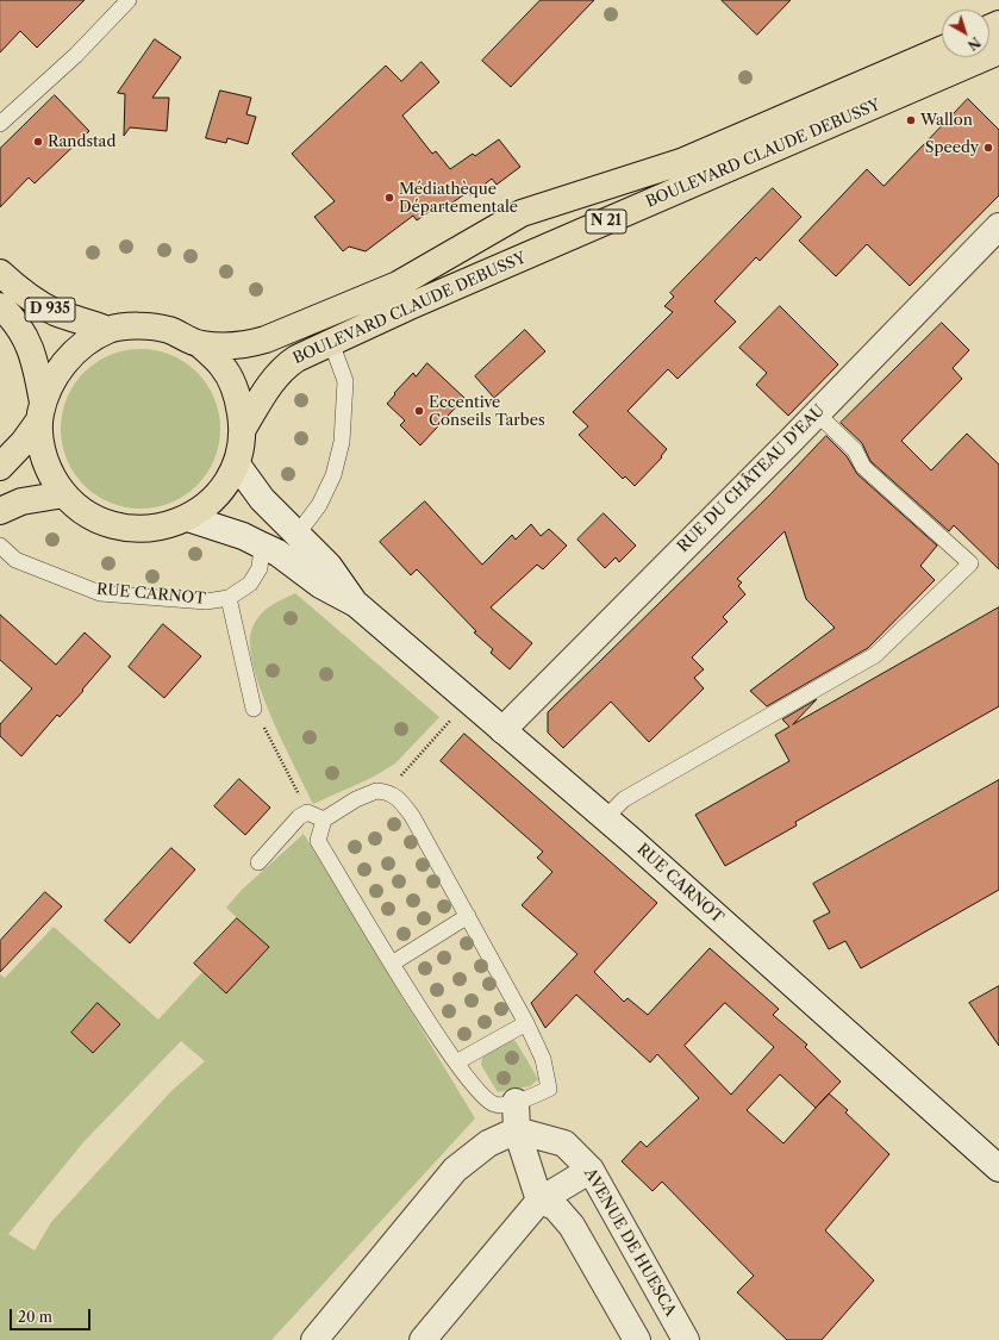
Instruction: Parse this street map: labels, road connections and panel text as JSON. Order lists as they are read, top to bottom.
{
  "streets": {
    "main road": ["BOULEVARD CLAUDE DEBUSSY", "N 21", "D 935"],
    "street": ["RUE DU CHÂTEAU D'EAU", "RUE CARNOT", "AVENUE DE HUESCA"]
  },
  "crossings": [
    ["RUE DU CHÂTEAU D'EAU", "RUE CARNOT"]
  ],
  "places": [
    "Wallon",
    "Randstad",
    "Speedy",
    "Médiathèque Départementale",
    "Eccentive Conseils Tarbes"
  ],
  "scale_bar": "20 m",
  "north": "bottom right"
}
